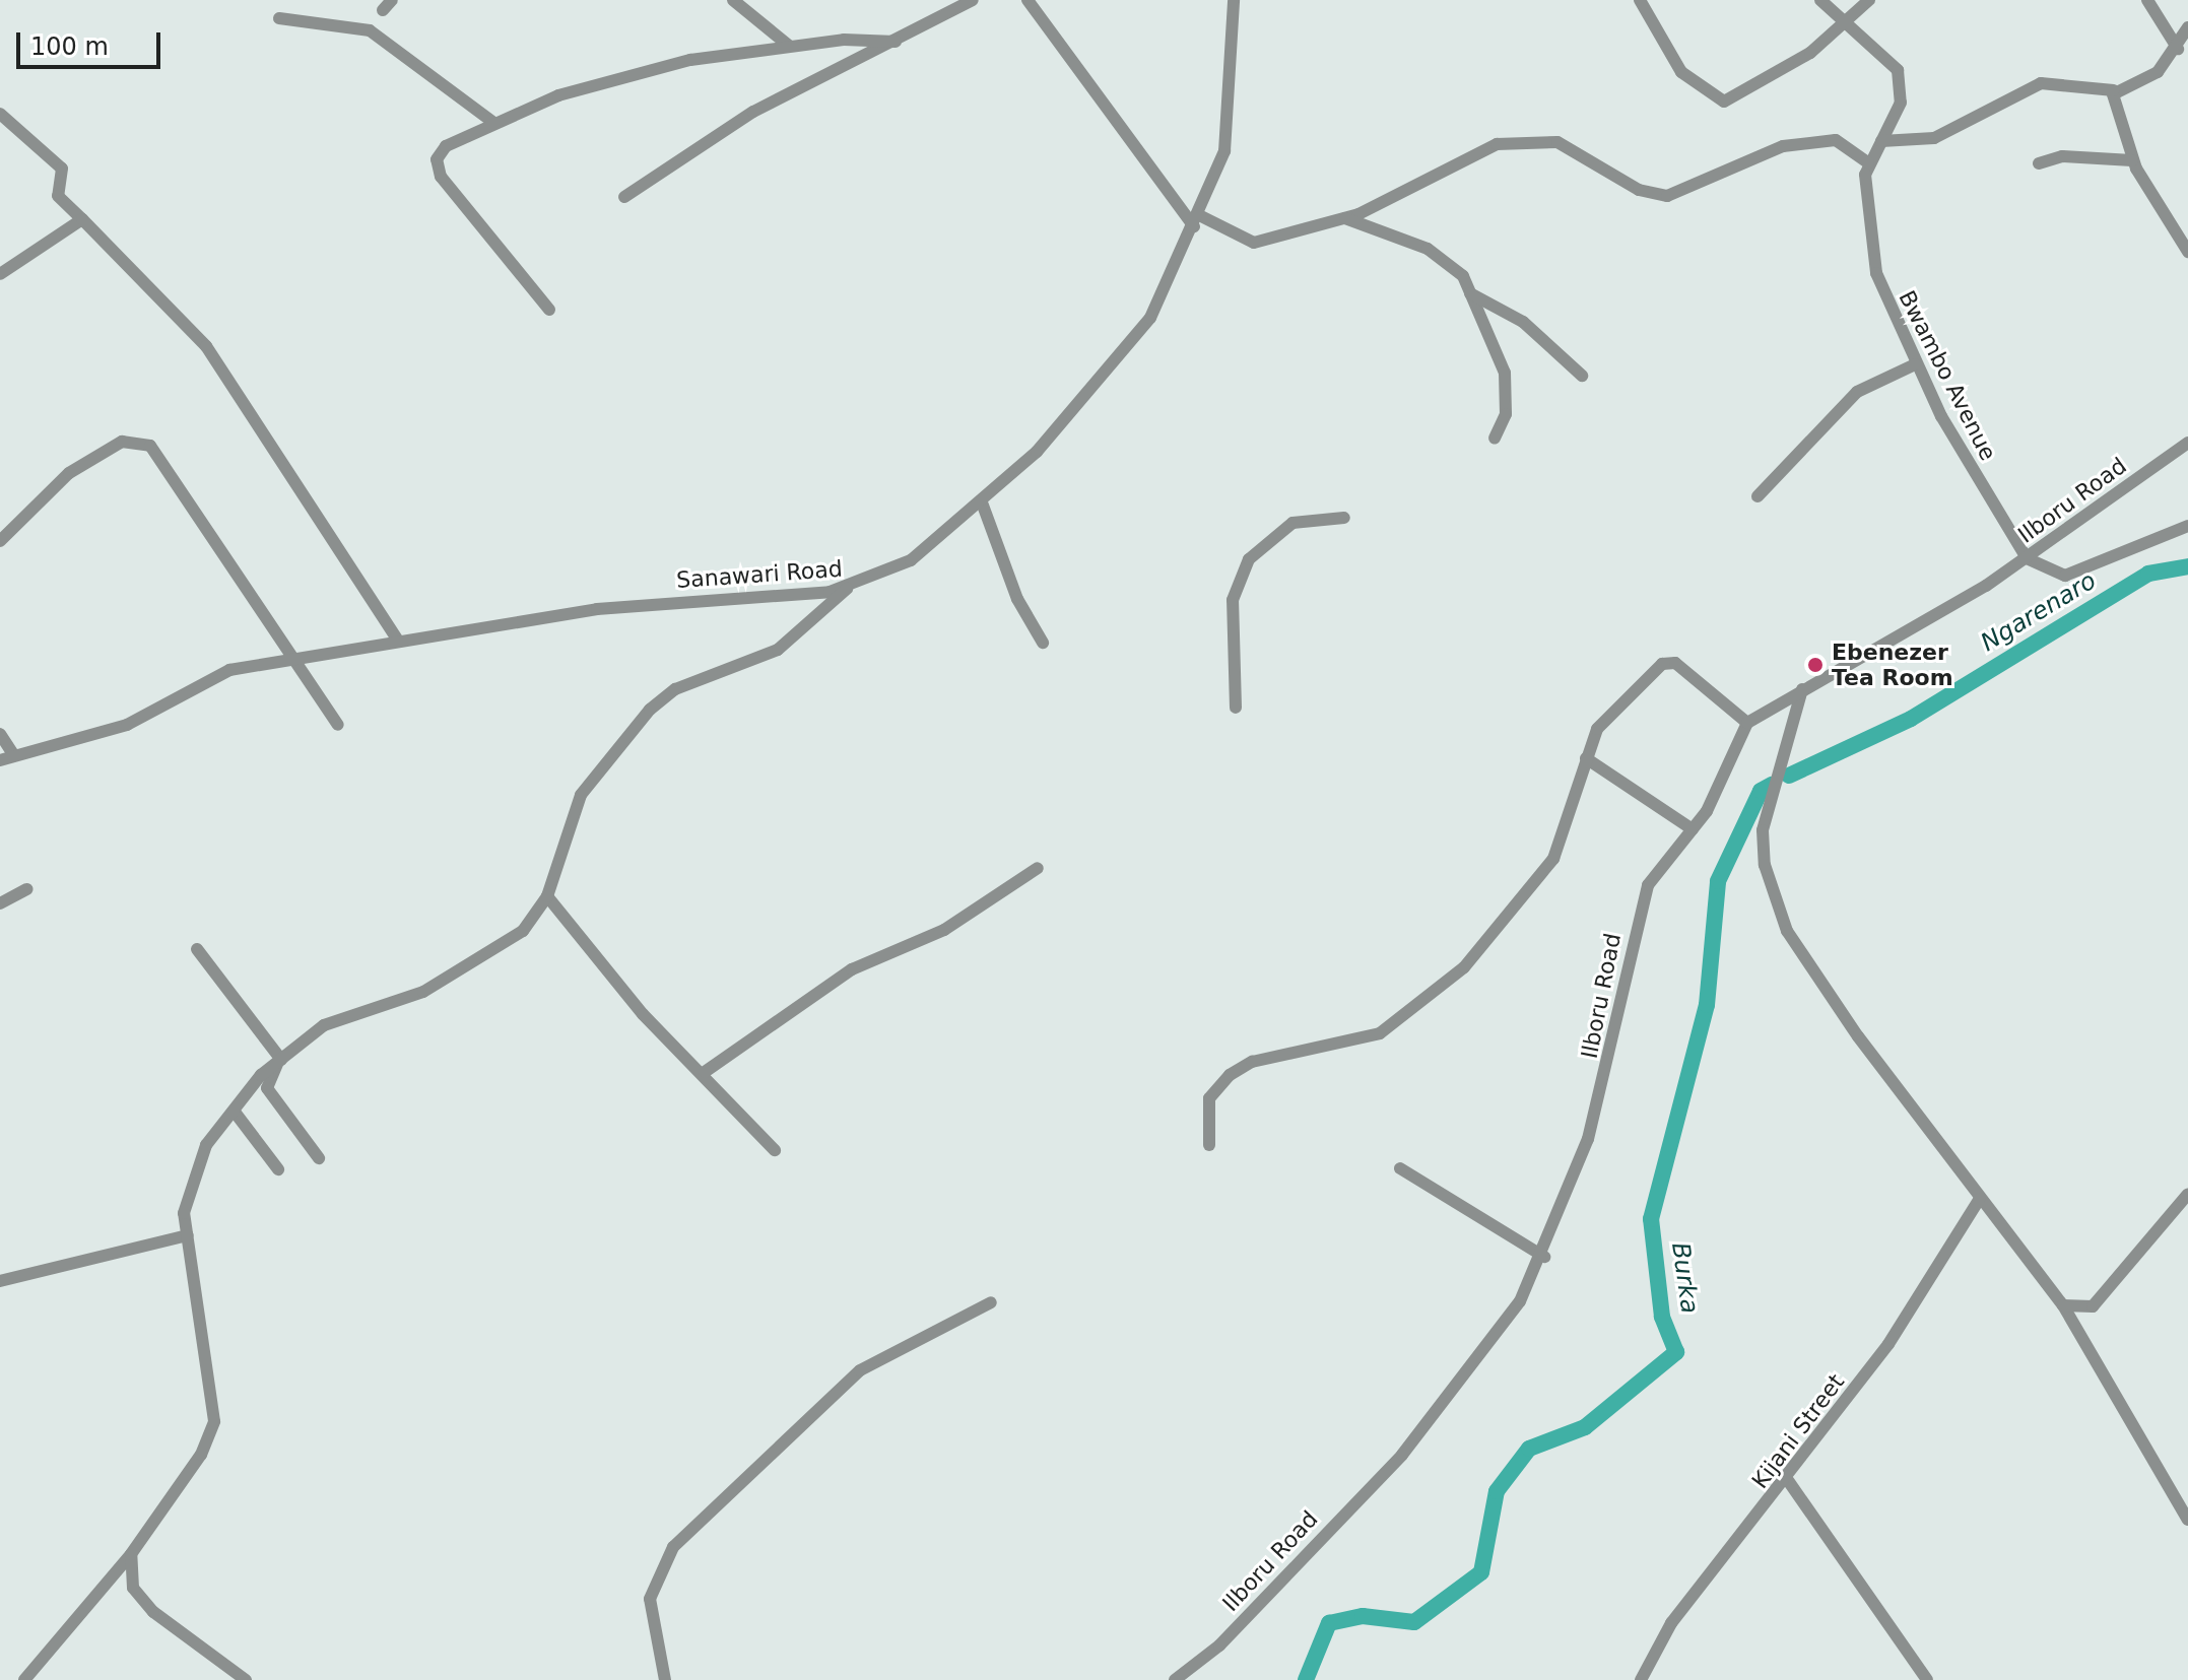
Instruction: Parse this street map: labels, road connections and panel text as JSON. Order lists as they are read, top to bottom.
{
  "streets": {
    "street": [
      "Bwambo Avenue",
      "Ilboru Road",
      "Sanawari Road",
      "Kijani Street"
    ]
  },
  "crossings": [
    ["Bwambo Avenue", "Ilboru Road"]
  ],
  "water": ["Ngarenaro", "Burka"],
  "places": ["Ebenezer Tea Room"],
  "scale_bar": "100 m"
}
